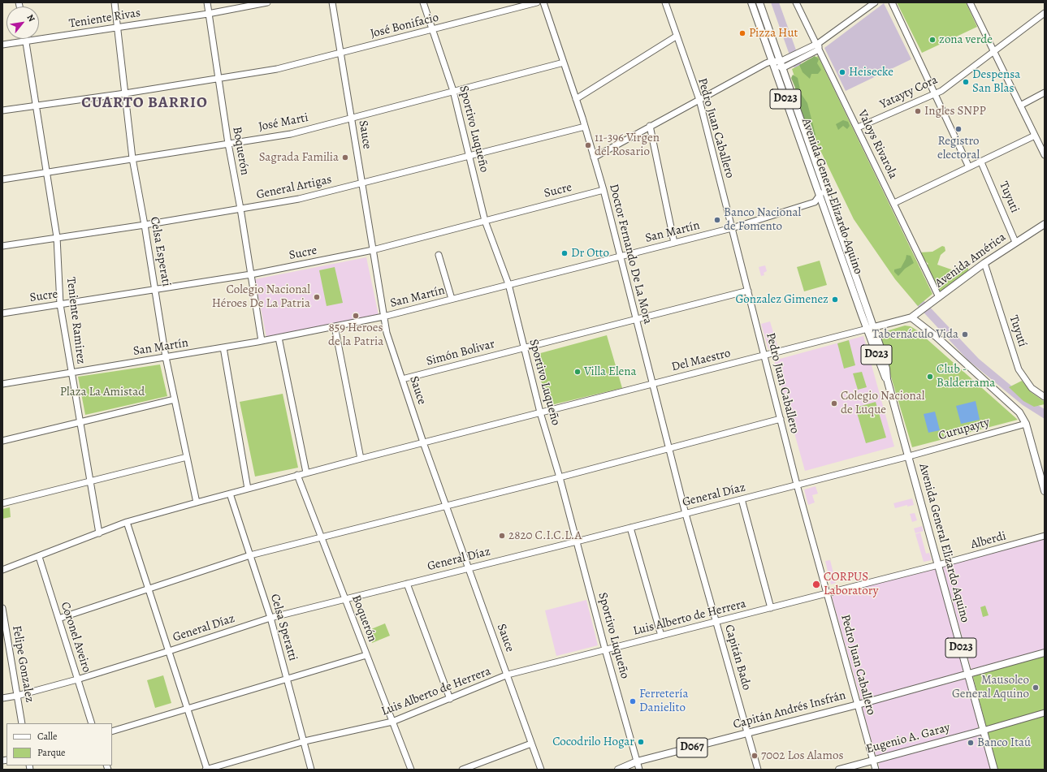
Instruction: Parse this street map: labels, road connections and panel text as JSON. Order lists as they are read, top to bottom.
{
  "streets": {
    "main road": [
      "D023",
      "Avenida General Elizardo Aquino",
      "Avenida América",
      "Capitán Andrés Insfrán",
      "Eugenio A. Garay",
      "D067"
    ],
    "street": [
      "Teniente Rivas",
      "José Bonifacio",
      "Yatayty Cora",
      "José Marti",
      "Pedro Juan Caballero",
      "Sportivo Luqueño",
      "Sauce",
      "Valoys Rivarola",
      "Boquerón",
      "General Artigas",
      "Sucre",
      "Tuyuti",
      "San Martín",
      "Celsa Esperati",
      "Doctor Fernando De La Mora",
      "Teniente Ramirez",
      "Tuyutí",
      "Simón Bolivar",
      "Del Maestro",
      "Curupayty",
      "General Díaz",
      "Alberdi",
      "Luis Alberto de Herrera",
      "Celsa Speratti",
      "Coronel Aveiro",
      "Capitán Bado",
      "Felipe Gonzalez"
    ]
  },
  "crossings": [
    ["Teniente Rivas", "Boquerón"],
    ["Teniente Rivas", "Celsa Esperati"],
    ["Teniente Rivas", "Teniente Ramirez"],
    ["José Bonifacio", "Sportivo Luqueño"],
    ["José Bonifacio", "Sauce"],
    ["José Bonifacio", "Boquerón"],
    ["José Bonifacio", "Celsa Esperati"],
    ["José Bonifacio", "Teniente Ramirez"],
    ["Yatayty Cora", "Valoys Rivarola"],
    ["D023", "Avenida General Elizardo Aquino"],
    ["D023", "Avenida América"],
    ["D023", "Del Maestro"],
    ["José Marti", "Sportivo Luqueño"],
    ["José Marti", "Sauce"],
    ["José Marti", "Boquerón"],
    ["José Marti", "Celsa Esperati"],
    ["José Marti", "Doctor Fernando De La Mora"],
    ["José Marti", "Teniente Ramirez"],
    ["Pedro Juan Caballero", "San Martín"],
    ["Pedro Juan Caballero", "Simón Bolivar"],
    ["Pedro Juan Caballero", "Del Maestro"],
    ["Pedro Juan Caballero", "General Díaz"],
    ["Pedro Juan Caballero", "Luis Alberto de Herrera"],
    ["Pedro Juan Caballero", "Capitán Andrés Insfrán"],
    ["Pedro Juan Caballero", "Eugenio A. Garay"],
    ["Sportivo Luqueño", "General Artigas"],
    ["Sportivo Luqueño", "Sucre"],
    ["Sportivo Luqueño", "San Martín"],
    ["Sportivo Luqueño", "Simón Bolivar"],
    ["Sportivo Luqueño", "Del Maestro"],
    ["Sportivo Luqueño", "General Díaz"],
    ["Sportivo Luqueño", "Luis Alberto de Herrera"],
    ["Sportivo Luqueño", "Capitán Andrés Insfrán"],
    ["Sauce", "General Artigas"],
    ["Sauce", "Sucre"],
    ["Sauce", "San Martín"],
    ["Sauce", "Simón Bolivar"],
    ["Sauce", "Del Maestro"],
    ["Sauce", "General Díaz"],
    ["Sauce", "Luis Alberto de Herrera"],
    ["Valoys Rivarola", "Avenida América"],
    ["Boquerón", "General Artigas"],
    ["Boquerón", "Sucre"],
    ["Boquerón", "San Martín"],
    ["Boquerón", "Del Maestro"],
    ["Boquerón", "General Díaz"],
    ["Boquerón", "Luis Alberto de Herrera"],
    ["General Artigas", "Celsa Esperati"],
    ["General Artigas", "Doctor Fernando De La Mora"],
    ["General Artigas", "Teniente Ramirez"],
    ["Sucre", "Celsa Esperati"],
    ["Sucre", "Doctor Fernando De La Mora"],
    ["Sucre", "Teniente Ramirez"],
    ["Avenida General Elizardo Aquino", "San Martín"],
    ["Avenida General Elizardo Aquino", "Del Maestro"],
    ["Avenida General Elizardo Aquino", "Curupayty"],
    ["Avenida General Elizardo Aquino", "General Díaz"],
    ["Avenida General Elizardo Aquino", "Alberdi"],
    ["Avenida General Elizardo Aquino", "Luis Alberto de Herrera"],
    ["Avenida General Elizardo Aquino", "Capitán Andrés Insfrán"],
    ["Avenida General Elizardo Aquino", "Eugenio A. Garay"],
    ["Avenida General Elizardo Aquino", "D067"],
    ["Tuyuti", "Avenida América"],
    ["San Martín", "Celsa Esperati"],
    ["San Martín", "Doctor Fernando De La Mora"],
    ["San Martín", "Teniente Ramirez"],
    ["Celsa Esperati", "Del Maestro"],
    ["Doctor Fernando De La Mora", "Simón Bolivar"],
    ["Doctor Fernando De La Mora", "Del Maestro"],
    ["Doctor Fernando De La Mora", "General Díaz"],
    ["Doctor Fernando De La Mora", "Capitán Bado"],
    ["Avenida América", "Tuyutí"],
    ["Teniente Ramirez", "Del Maestro"],
    ["Del Maestro", "Celsa Speratti"],
    ["Del Maestro", "Coronel Aveiro"],
    ["Curupayty", "General Díaz"],
    ["General Díaz", "Celsa Speratti"],
    ["General Díaz", "Coronel Aveiro"],
    ["General Díaz", "Capitán Bado"],
    ["General Díaz", "Felipe Gonzalez"],
    ["Alberdi", "Luis Alberto de Herrera"],
    ["Luis Alberto de Herrera", "Celsa Speratti"],
    ["Luis Alberto de Herrera", "Capitán Bado"],
    ["Capitán Bado", "Capitán Andrés Insfrán"],
    ["Capitán Andrés Insfrán", "D067"]
  ],
  "districts": ["CUARTO BARRIO"],
  "parks": ["Plaza La Amistad"],
  "places": [
    "Pizza Hut",
    "zona verde",
    "Heisecke",
    "Despensa San Blas",
    "Ingles SNPP",
    "Registro electoral",
    "11-396 Virgen del Rosario",
    "Sagrada Familia",
    "Banco Nacional de Fomento",
    "Dr Otto",
    "Colegio Nacional Héroes De La Patria",
    "Gonzalez Gimenez",
    "859 Heroes de la Patria",
    "Tabernáculo Vida",
    "Villa Elena",
    "Club - Balderrama",
    "Colegio Nacional de Luque",
    "2820 C.I.C.L.A",
    "CORPUS Laboratory",
    "Mausoleo General Aquino",
    "Ferretería Danielito",
    "Cocodrilo Hogar",
    "Banco Itaú",
    "7002 Los Alamos"
  ],
  "legend": ["Calle", "Parque"],
  "north": "top right"
}
